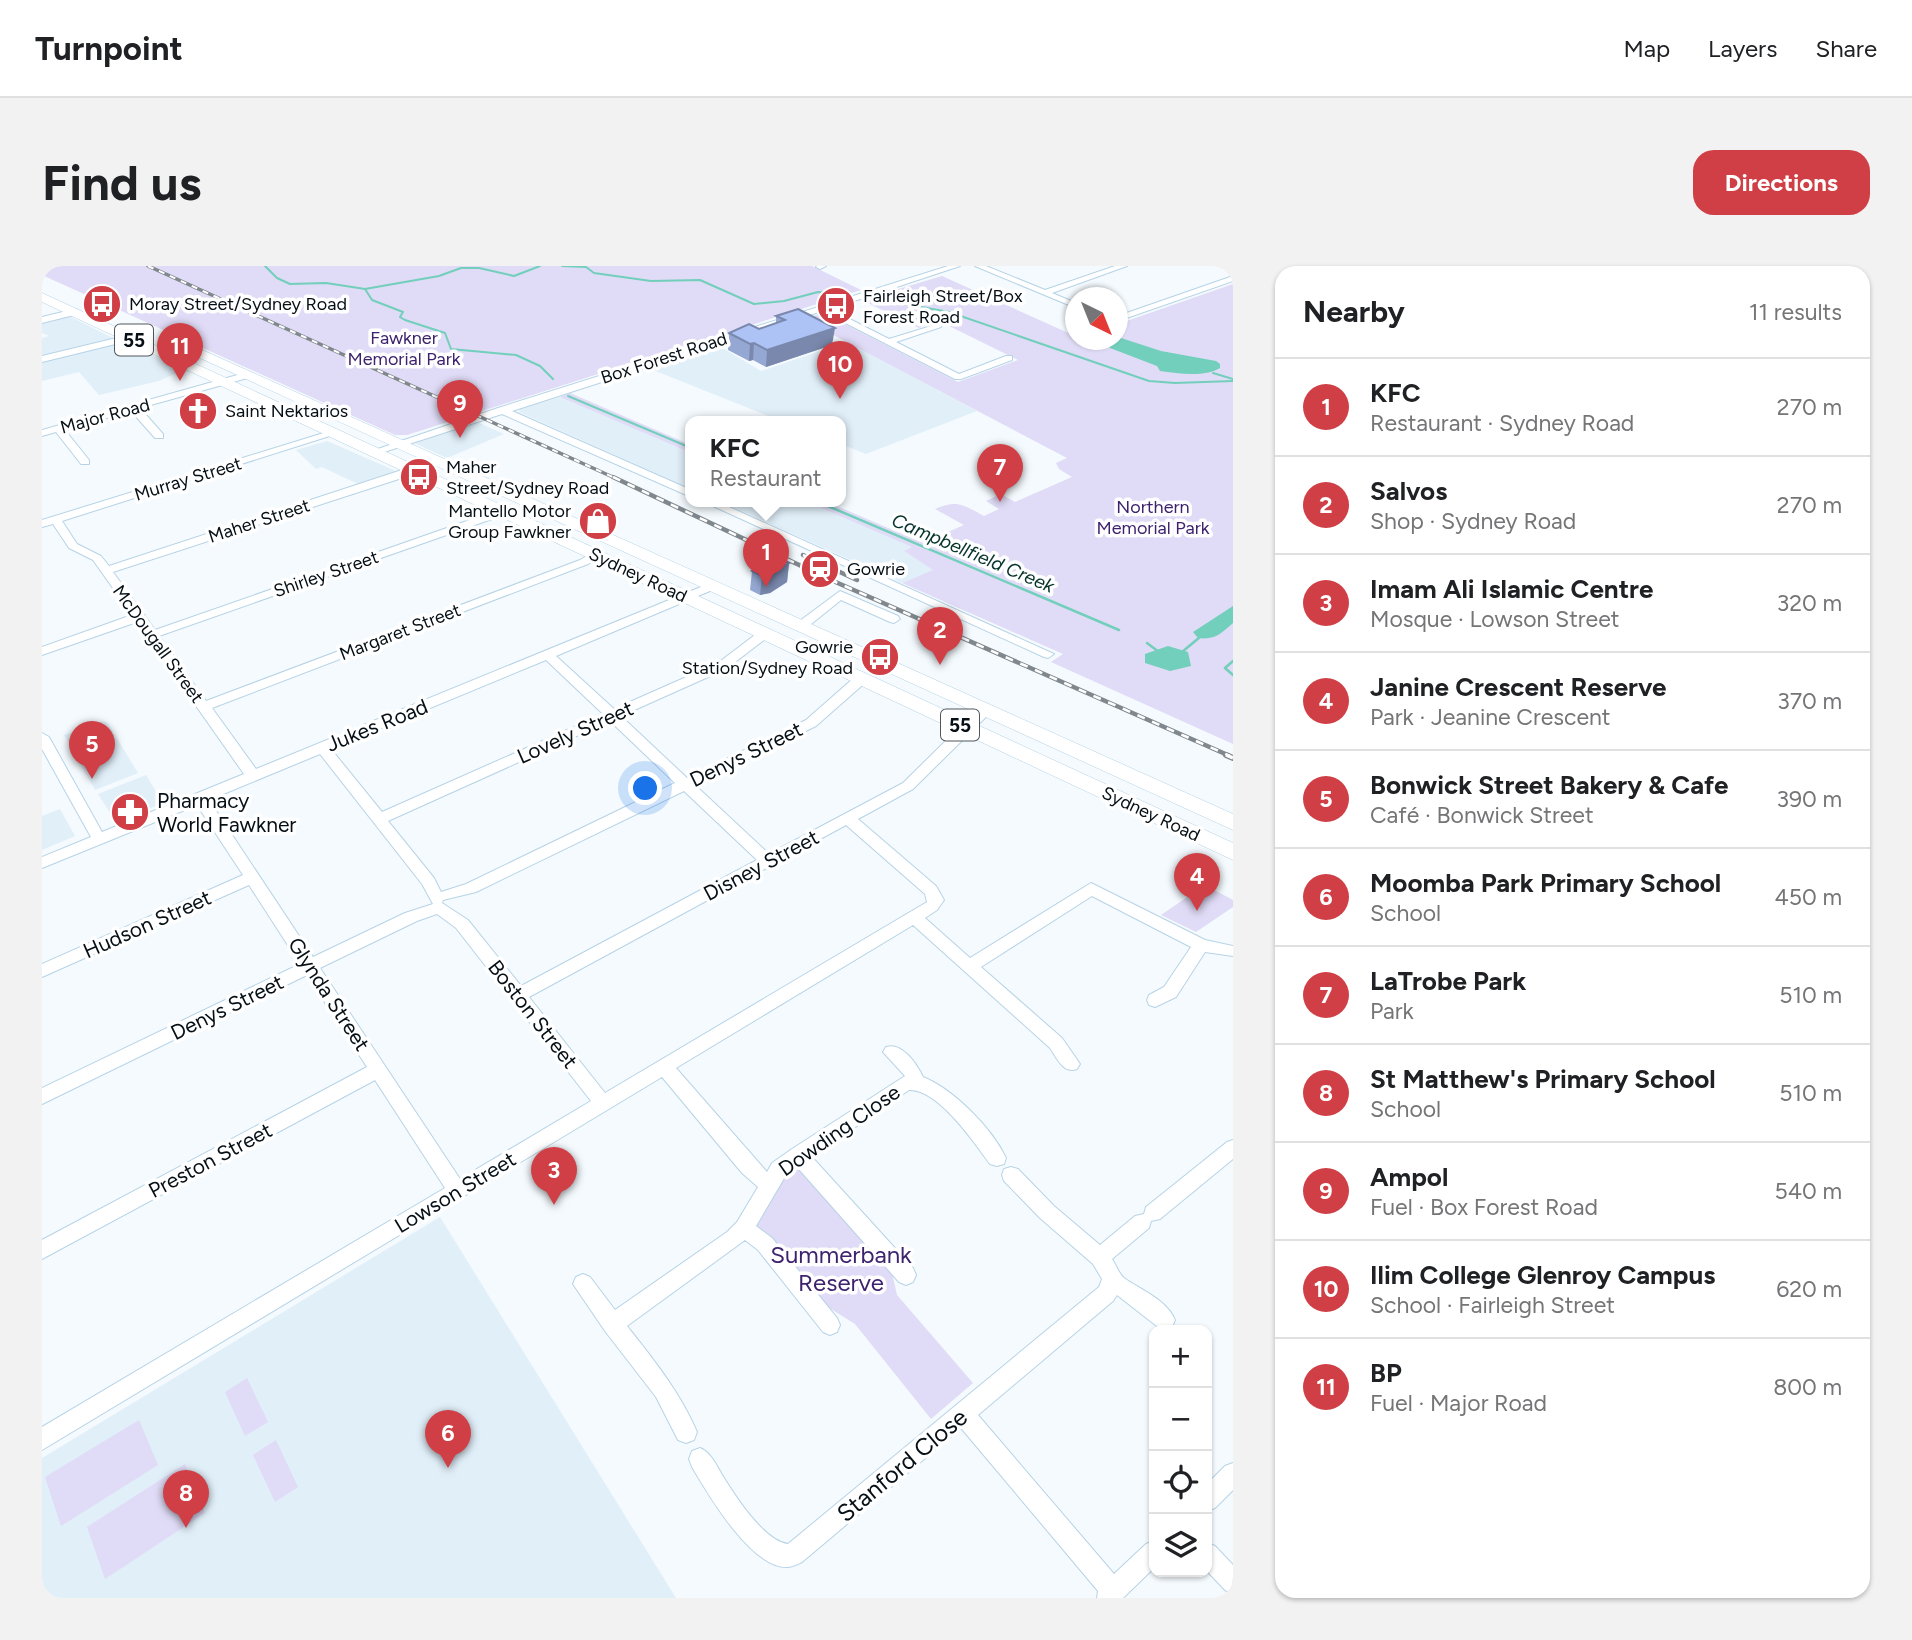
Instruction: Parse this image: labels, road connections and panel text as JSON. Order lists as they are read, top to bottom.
{
  "streets": {
    "highway": ["55", "Sydney Road"],
    "street": [
      "Box Forest Road",
      "Major Road",
      "Murray Street",
      "Maher Street",
      "Shirley Street",
      "Margaret Street",
      "McDougall Street",
      "Jukes Road",
      "Lovely Street",
      "Denys Street",
      "Disney Street",
      "Hudson Street",
      "Glynda Street",
      "Boston Street",
      "Dowding Close",
      "Preston Street",
      "Lowson Street",
      "Stanford Close"
    ]
  },
  "crossings": [
    ["Box Forest Road", "Sydney Road"],
    ["Major Road", "Sydney Road"],
    ["Murray Street", "Sydney Road"],
    ["Murray Street", "McDougall Street"],
    ["Maher Street", "Sydney Road"],
    ["Maher Street", "McDougall Street"],
    ["Shirley Street", "Sydney Road"],
    ["Shirley Street", "McDougall Street"],
    ["Sydney Road", "Margaret Street"],
    ["Sydney Road", "Jukes Road"],
    ["Sydney Road", "Lovely Street"],
    ["Sydney Road", "Denys Street"],
    ["Sydney Road", "Disney Street"],
    ["Margaret Street", "McDougall Street"],
    ["McDougall Street", "Jukes Road"],
    ["Jukes Road", "Glynda Street"],
    ["Denys Street", "Glynda Street"],
    ["Denys Street", "Boston Street"],
    ["Disney Street", "Boston Street"],
    ["Disney Street", "Lowson Street"],
    ["Hudson Street", "Glynda Street"],
    ["Glynda Street", "Preston Street"],
    ["Glynda Street", "Lowson Street"],
    ["Boston Street", "Lowson Street"]
  ],
  "water": ["Campbellfield Creek"],
  "parks": ["Fawkner Memorial Park", "Northern Memorial Park", "Summerbank Reserve"],
  "places": {
    "bus stop": [
      "Moray Street/Sydney Road",
      "Fairleigh Street/Box Forest Road",
      "Maher Street/Sydney Road",
      "Gowrie Station/Sydney Road"
    ],
    "church": ["Saint Nektarios"],
    "shop": ["Mantello Motor Group Fawkner"],
    "station": ["Gowrie"],
    "pharmacy": ["Pharmacy World Fawkner"]
  },
  "north": "bottom right",
  "page": {
    "header": "Turnpoint",
    "nav": ["Map", "Layers", "Share"],
    "buttons": "Directions",
    "title": "Find us",
    "heading": ["Nearby", "11 results"],
    "pins": [
      "11",
      "10",
      "9",
      "7",
      "1",
      "2",
      "5",
      "4",
      "3",
      "6",
      "8"
    ],
    "list": [
      {
        "mark": "1",
        "name": "KFC",
        "note": "Restaurant · Sydney Road",
        "value": "270 m"
      },
      {
        "mark": "2",
        "name": "Salvos",
        "note": "Shop · Sydney Road",
        "value": "270 m"
      },
      {
        "mark": "3",
        "name": "Imam Ali Islamic Centre",
        "note": "Mosque · Lowson Street",
        "value": "320 m"
      },
      {
        "mark": "4",
        "name": "Janine Crescent Reserve",
        "note": "Park · Jeanine Crescent",
        "value": "370 m"
      },
      {
        "mark": "5",
        "name": "Bonwick Street Bakery & Cafe",
        "note": "Café · Bonwick Street",
        "value": "390 m"
      },
      {
        "mark": "6",
        "name": "Moomba Park Primary School",
        "note": "School",
        "value": "450 m"
      },
      {
        "mark": "7",
        "name": "LaTrobe Park",
        "note": "Park",
        "value": "510 m"
      },
      {
        "mark": "8",
        "name": "St Matthew's Primary School",
        "note": "School",
        "value": "510 m"
      },
      {
        "mark": "9",
        "name": "Ampol",
        "note": "Fuel · Box Forest Road",
        "value": "540 m"
      },
      {
        "mark": "10",
        "name": "Ilim College Glenroy Campus",
        "note": "School · Fairleigh Street",
        "value": "620 m"
      },
      {
        "mark": "11",
        "name": "BP",
        "note": "Fuel · Major Road",
        "value": "800 m"
      }
    ],
    "popup": ["KFC", "Restaurant"],
    "map_buttons": ["+", "−"]
  }
}
